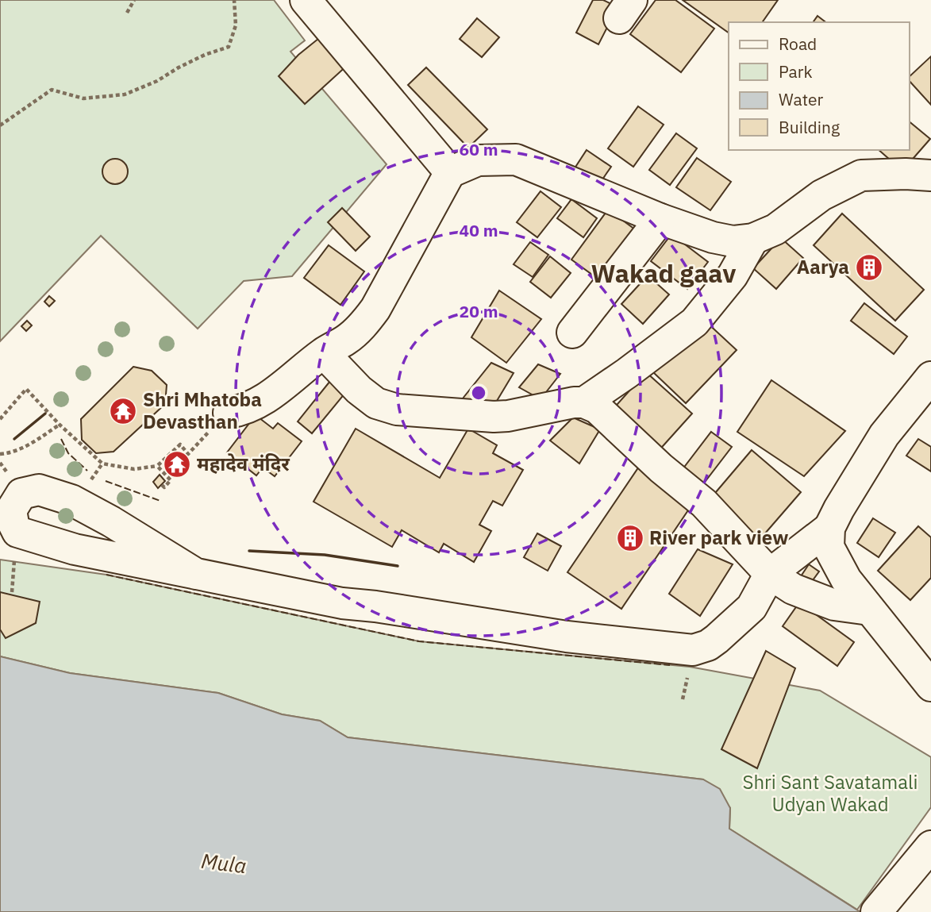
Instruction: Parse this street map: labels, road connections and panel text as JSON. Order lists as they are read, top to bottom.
{
  "districts": ["Wakad gaav"],
  "water": ["Mula"],
  "parks": ["Shri Sant Savatamali Udyan Wakad"],
  "places": {
    "building": ["Aarya", "River park view"],
    "temple": ["Shri Mhatoba Devasthan", "महादेव मंदिर"]
  },
  "legend": [
    "Road",
    "Park",
    "Water",
    "Building"
  ],
  "rings": ["60 m", "40 m", "20 m"]
}
